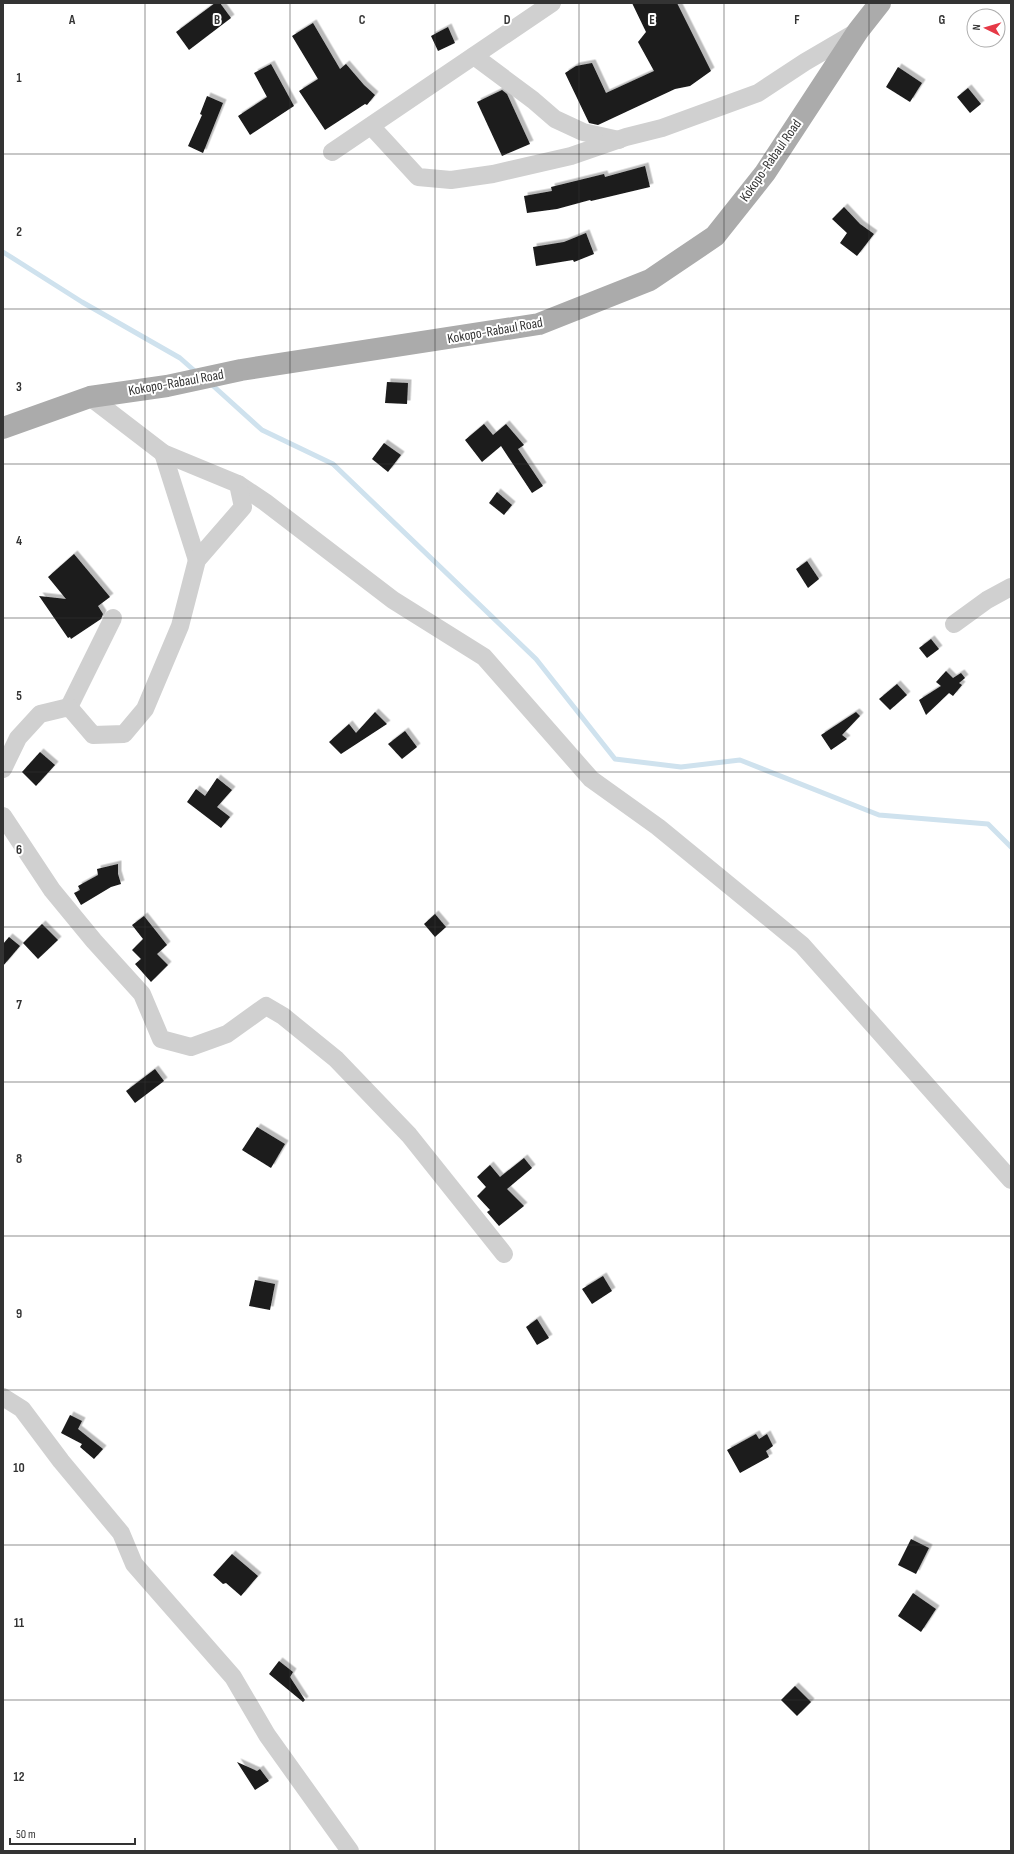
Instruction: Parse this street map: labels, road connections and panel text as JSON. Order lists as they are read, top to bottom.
{
  "streets": {
    "main road": ["Kokopo-Rabaul Road"]
  },
  "scale_bar": "50 m",
  "north": "left",
  "grid": {
    "columns": [
      "A",
      "B",
      "C",
      "D",
      "E",
      "F",
      "G"
    ],
    "rows": [
      "1",
      "2",
      "3",
      "4",
      "5",
      "6",
      "7",
      "8",
      "9",
      "10",
      "11",
      "12"
    ]
  }
}
